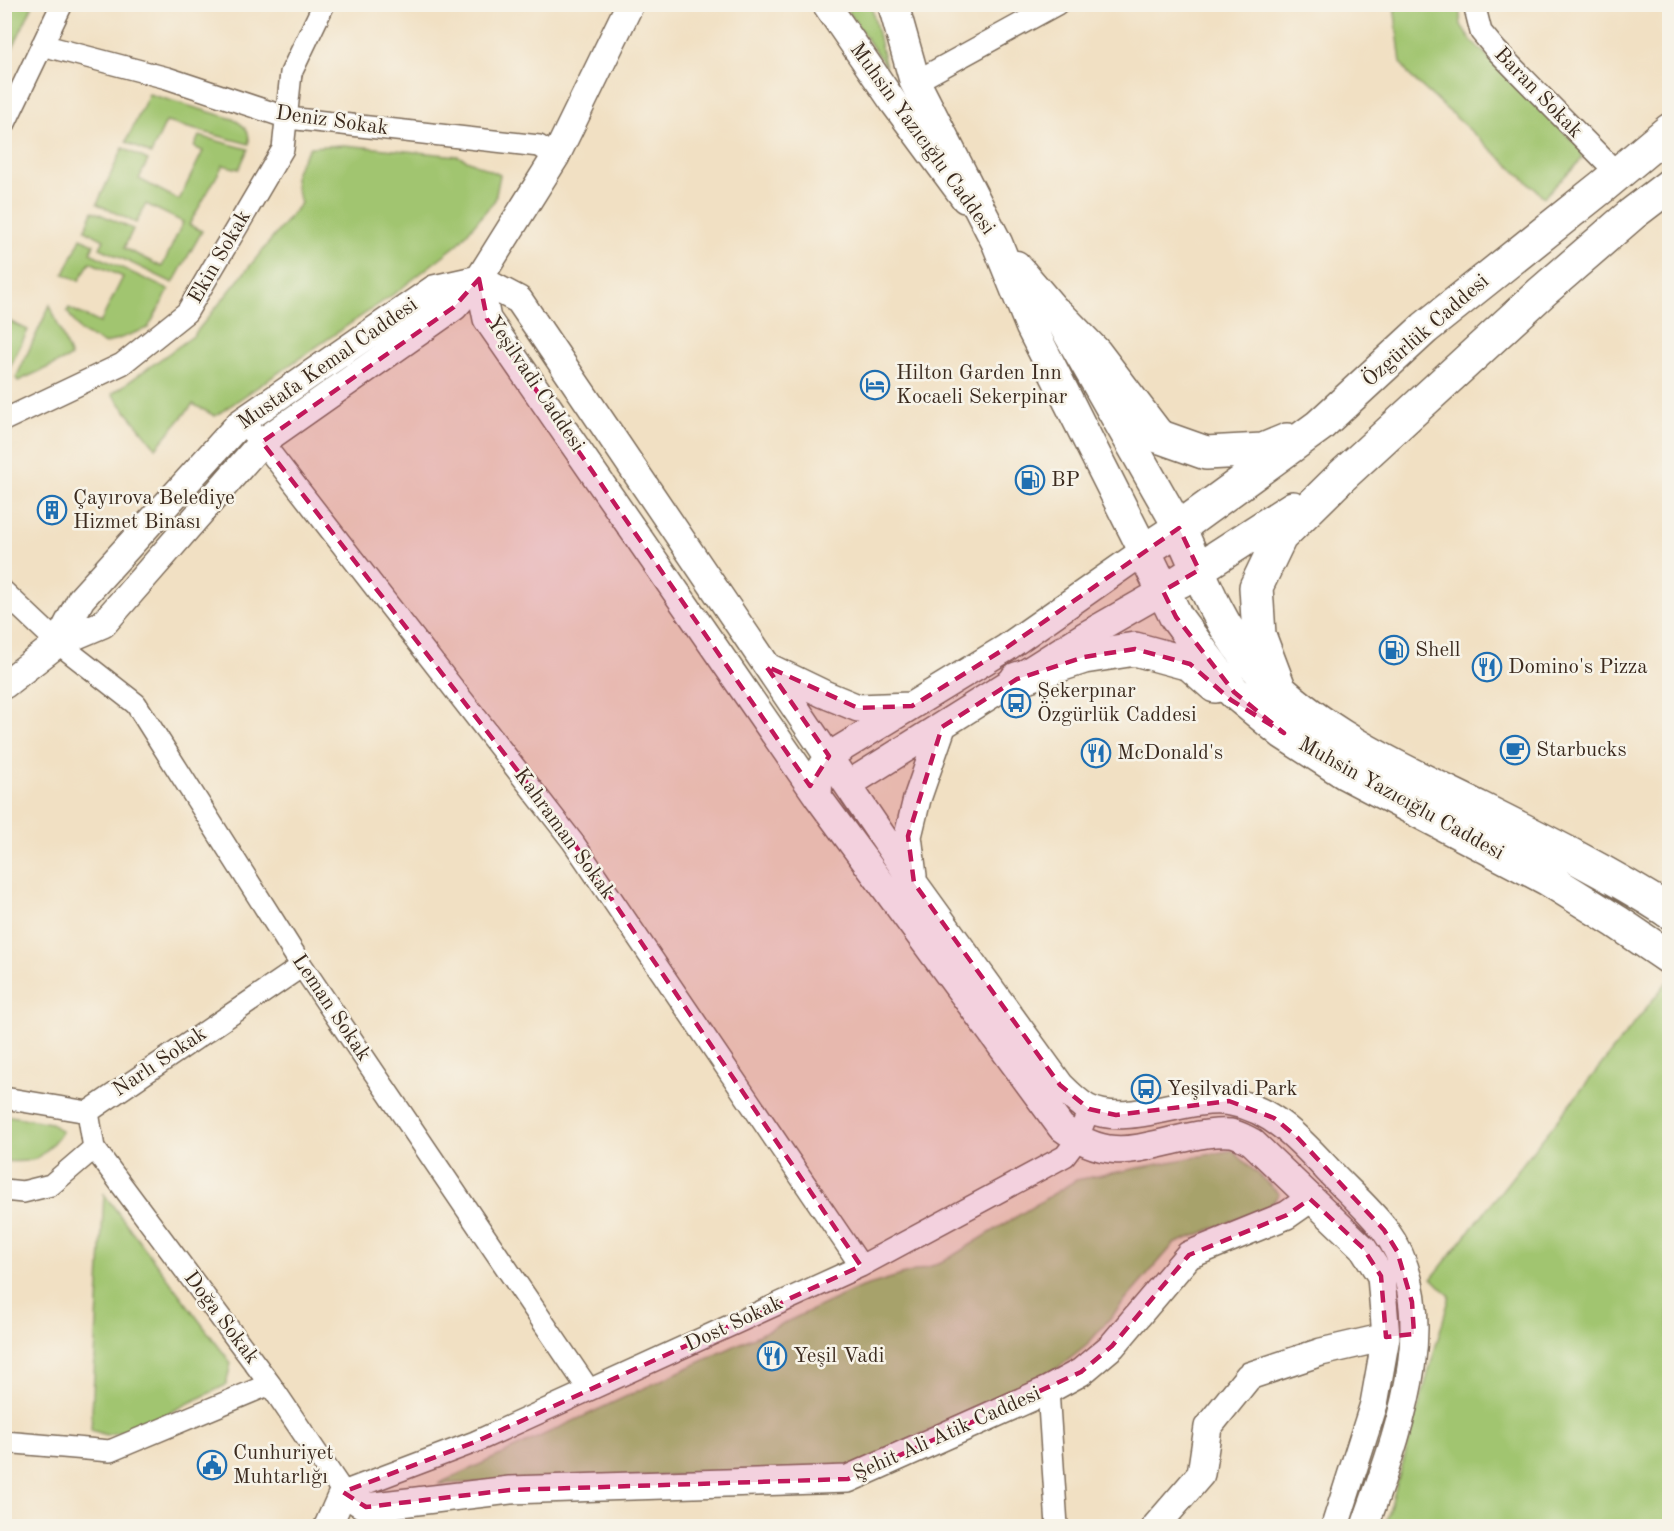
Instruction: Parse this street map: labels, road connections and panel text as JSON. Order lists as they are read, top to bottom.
{
  "streets": {
    "main road": ["Muhsin Yazıcığlu Caddesi", "Özgürlük Caddesi"],
    "street": [
      "Baran Sokak",
      "Deniz Sokak",
      "Ekin Sokak",
      "Mustafa Kemal Caddesi",
      "Yeşilvadi Caddesi",
      "Kahraman Sokak",
      "Leman Sokak",
      "Narlı Sokak",
      "Doğa Sokak",
      "Dost Sokak",
      "Şehit Ali Atik Caddesi"
    ]
  },
  "crossings": [
    ["Baran Sokak", "Özgürlük Caddesi"],
    ["Deniz Sokak", "Ekin Sokak"],
    ["Deniz Sokak", "Mustafa Kemal Caddesi"],
    ["Muhsin Yazıcığlu Caddesi", "Özgürlük Caddesi"],
    ["Mustafa Kemal Caddesi", "Yeşilvadi Caddesi"],
    ["Mustafa Kemal Caddesi", "Kahraman Sokak"],
    ["Mustafa Kemal Caddesi", "Leman Sokak"],
    ["Yeşilvadi Caddesi", "Dost Sokak"],
    ["Kahraman Sokak", "Dost Sokak"],
    ["Leman Sokak", "Narlı Sokak"],
    ["Leman Sokak", "Dost Sokak"],
    ["Doğa Sokak", "Dost Sokak"],
    ["Doğa Sokak", "Şehit Ali Atik Caddesi"],
    ["Dost Sokak", "Şehit Ali Atik Caddesi"]
  ],
  "places": {
    "hotel": ["Hilton Garden Inn Kocaeli Sekerpinar"],
    "fuel station": ["BP", "Shell"],
    "building": ["Çayırova Belediye Hizmet Binası"],
    "restaurant": ["Domino's Pizza", "McDonald's", "Yeşil Vadi"],
    "bus stop": ["Şekerpınar Özgürlük Caddesi", "Yeşilvadi Park"],
    "cafe": ["Starbucks"],
    "public building": ["Cunhuriyet Muhtarlığı"]
  }
}
